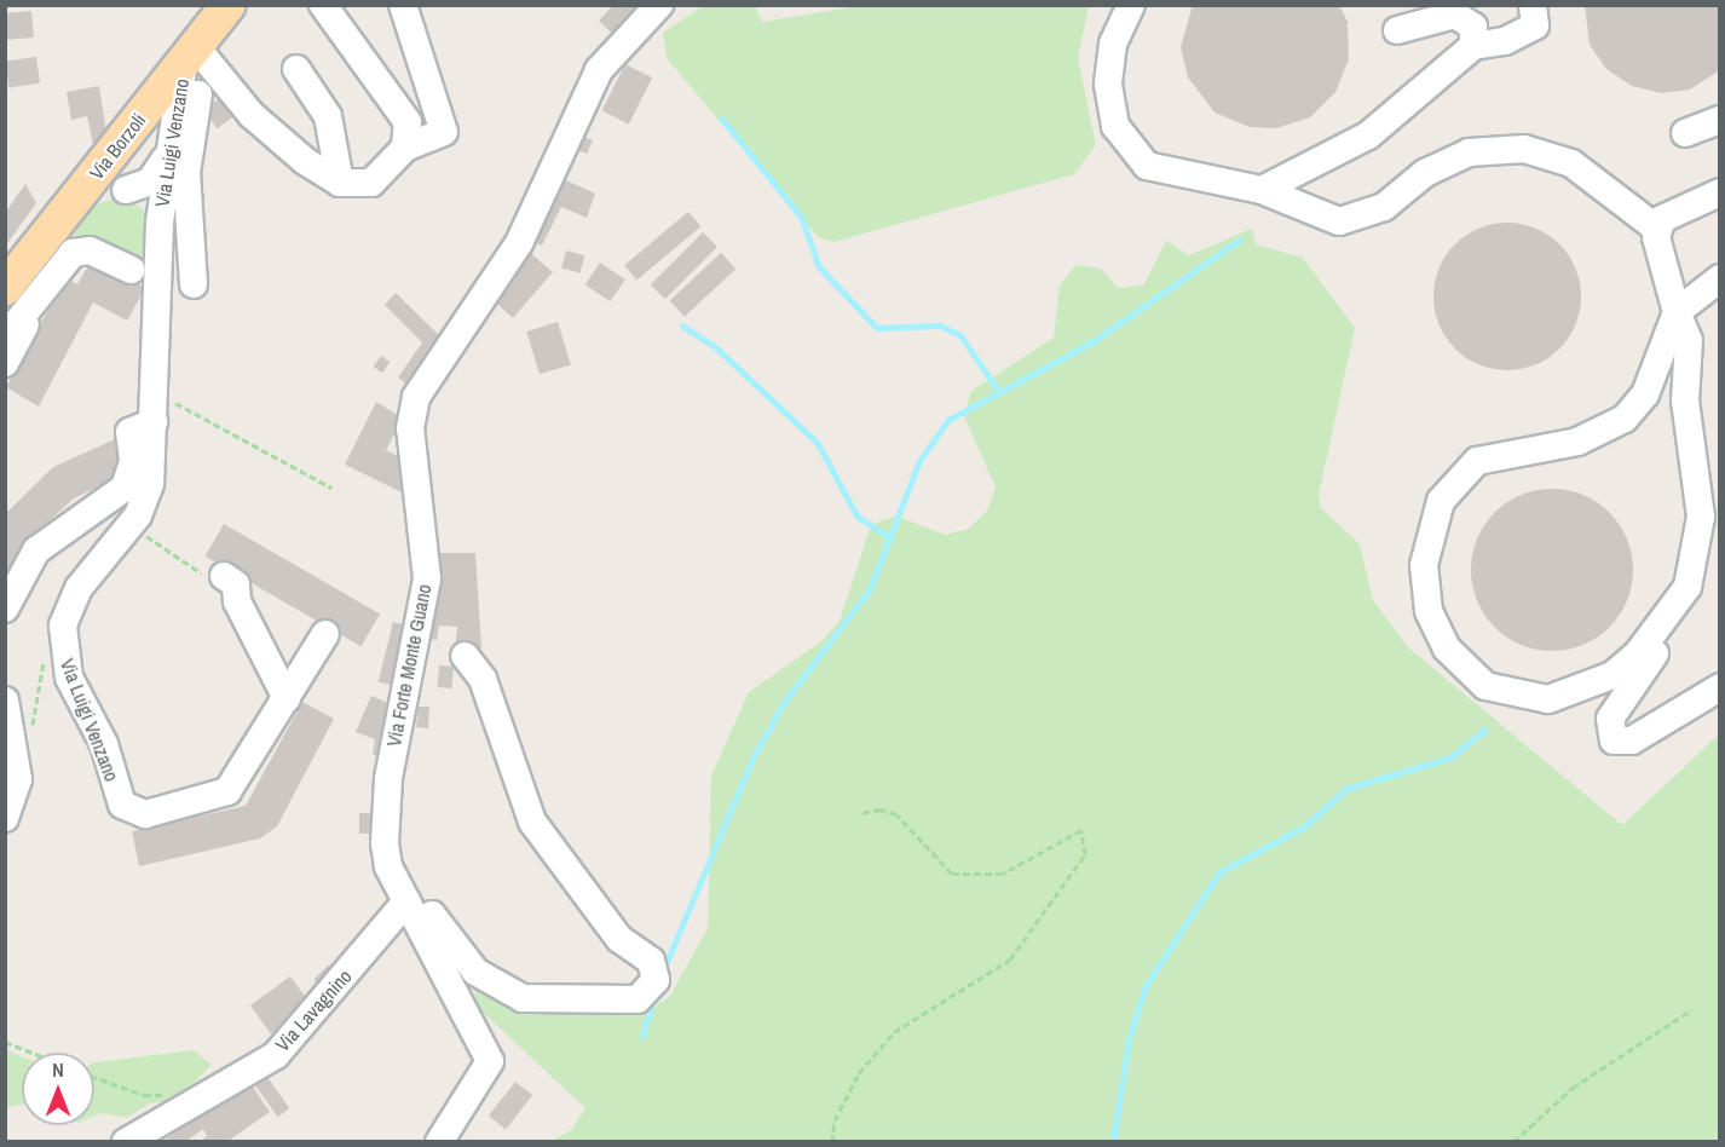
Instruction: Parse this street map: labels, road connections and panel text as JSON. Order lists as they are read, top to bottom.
{
  "streets": {
    "main road": ["Via Borzoli"],
    "street": ["Via Luigi Venzano", "Via Forte Monte Guano", "Via Lavagnino"]
  },
  "crossings": [
    ["Via Luigi Venzano", "Via Borzoli"],
    ["Via Forte Monte Guano", "Via Lavagnino"]
  ],
  "north": "top"
}
